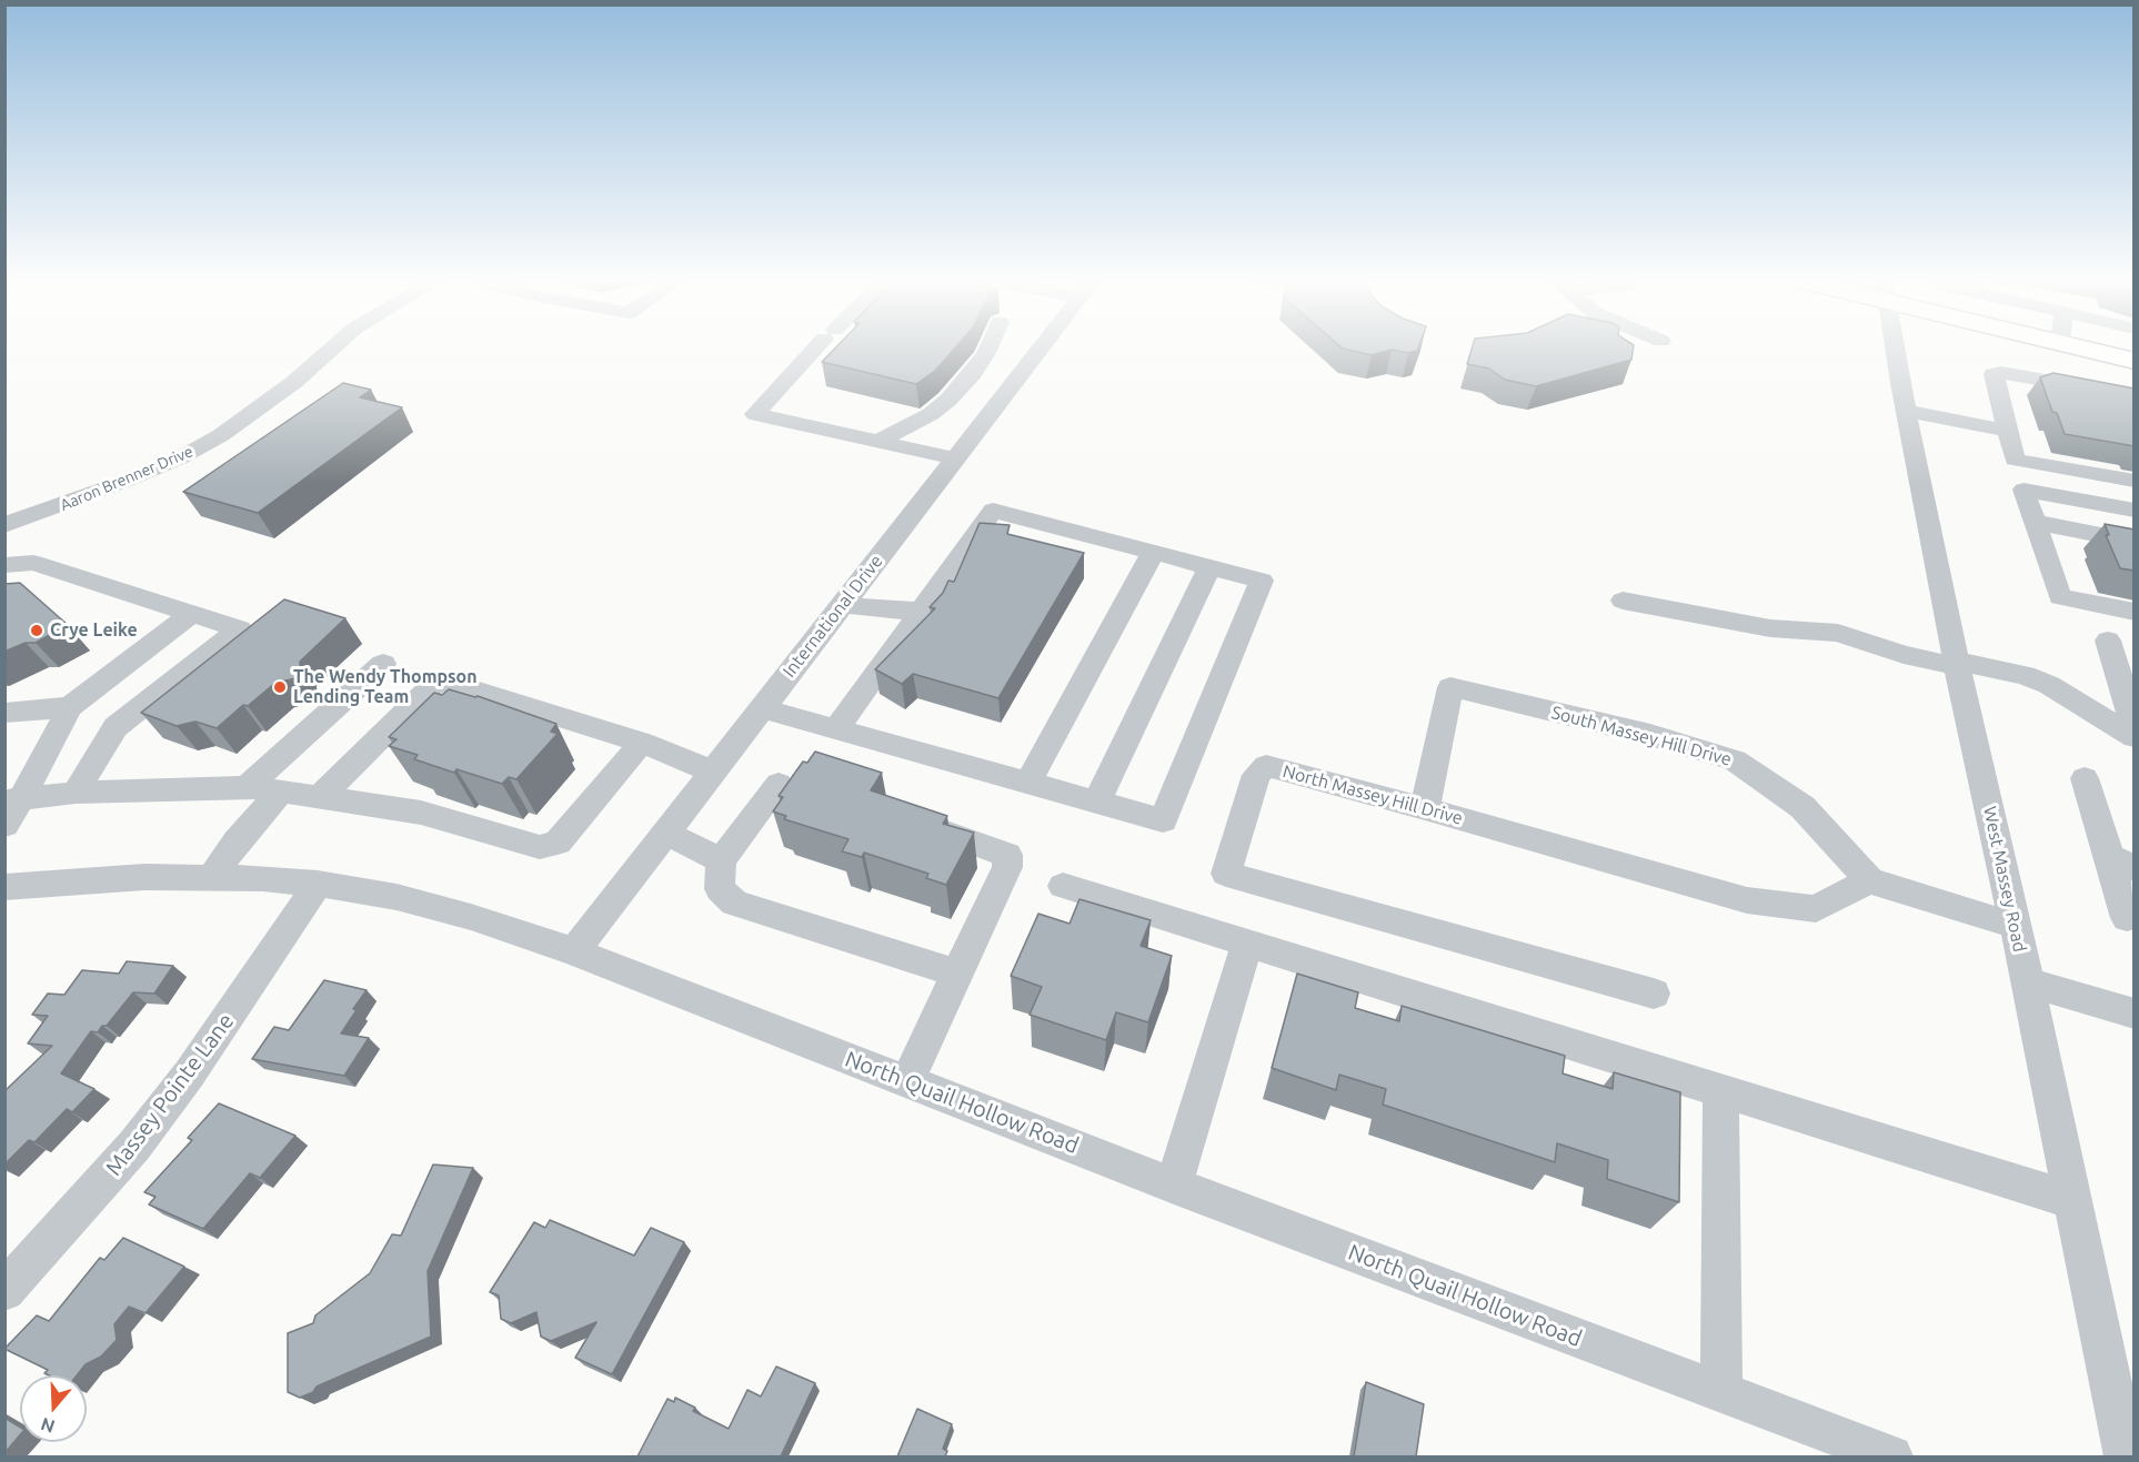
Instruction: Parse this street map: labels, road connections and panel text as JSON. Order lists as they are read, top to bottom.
{
  "streets": {
    "street": [
      "Aaron Brenner Drive",
      "International Drive",
      "South Massey Hill Drive",
      "North Massey Hill Drive",
      "West Massey Road",
      "Massey Pointe Lane",
      "North Quail Hollow Road"
    ]
  },
  "crossings": [
    ["International Drive", "North Quail Hollow Road"],
    ["South Massey Hill Drive", "North Massey Hill Drive"],
    ["Massey Pointe Lane", "North Quail Hollow Road"]
  ],
  "places": ["Crye Leike", "The Wendy Thompson Lending Team"],
  "north": "bottom"
}
